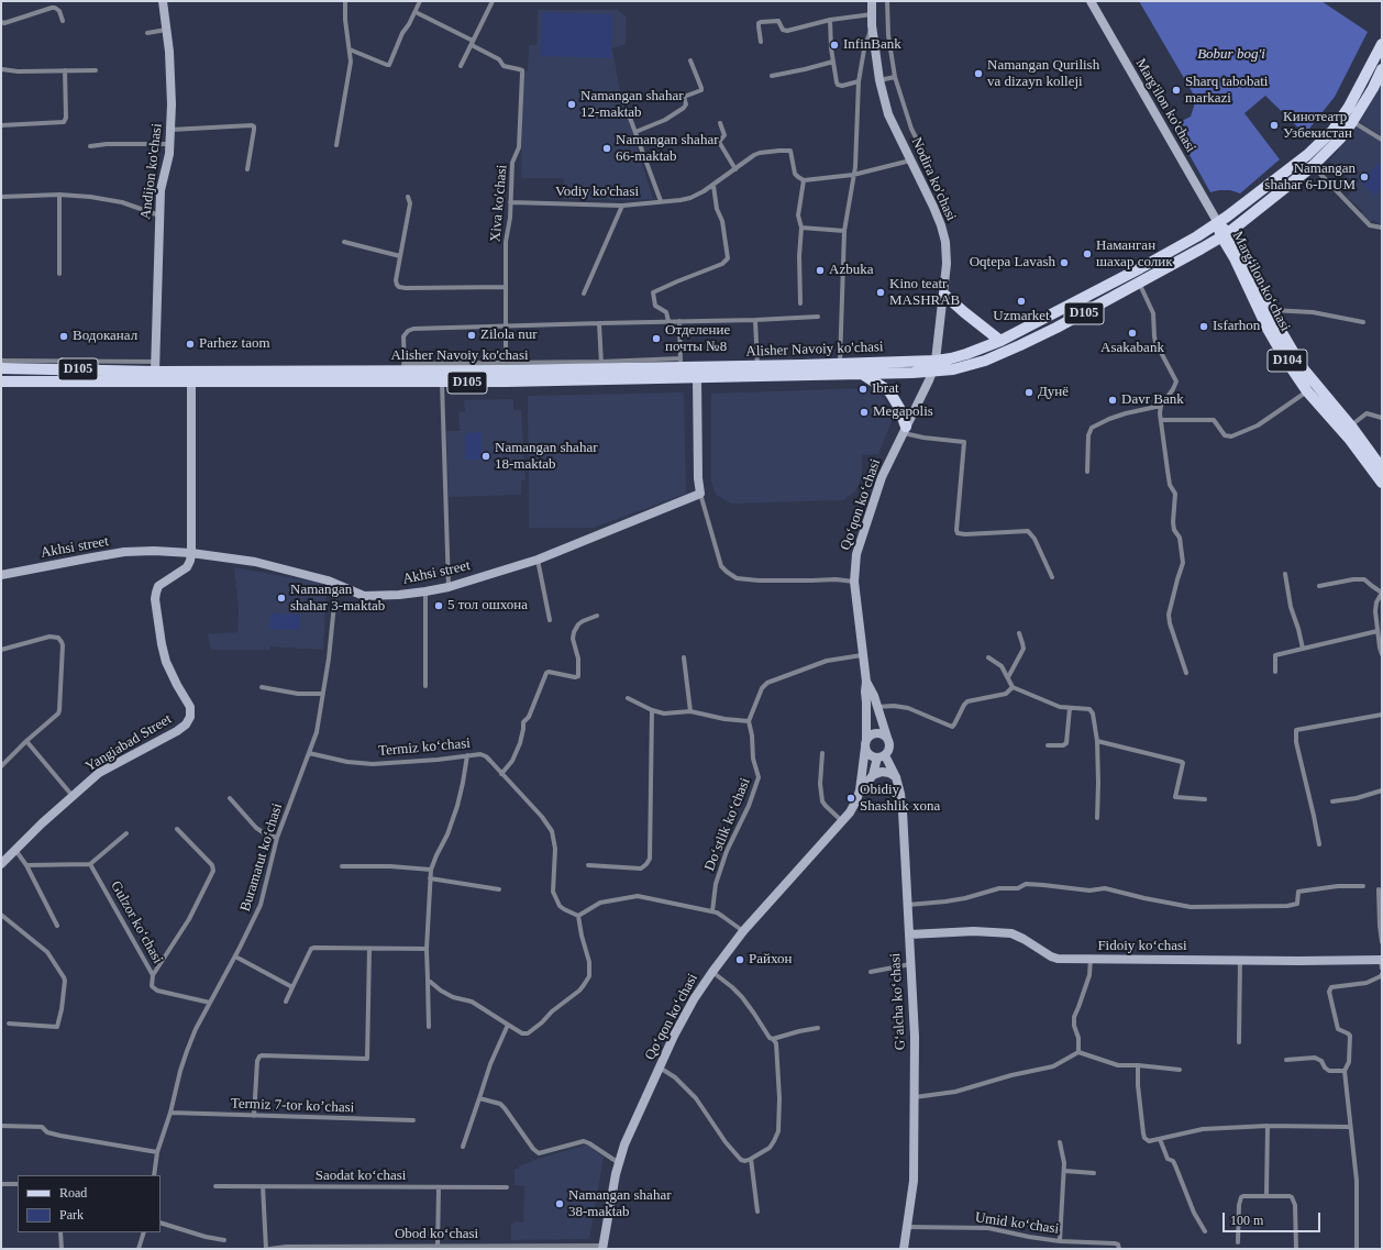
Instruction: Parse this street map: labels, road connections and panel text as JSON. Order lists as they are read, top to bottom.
{
  "streets": {
    "main road": [
      "Margʻilon koʻchasi",
      "D105",
      "Alisher Navoiy ko'chasi",
      "D104"
    ],
    "street": [
      "Marg'ilon ko'chasi",
      "Andijon ko'chasi",
      "Nodira ko'chasi",
      "Vodiy ko'chasi",
      "Xiva ko'chasi",
      "Qoʻqon koʻchasi",
      "Akhsi street",
      "Yangiabad Street",
      "Termiz koʻchasi",
      "Doʻstlik koʻchasi",
      "Buramatut koʻchasi",
      "Gulzor koʻchasi",
      "Fidoiy koʻchasi",
      "Gʻalcha koʻchasi",
      "Termiz 7-tor koʼchasi",
      "Saodat koʻchasi",
      "Umid koʻchasi",
      "Obod koʻchasi"
    ]
  },
  "crossings": [
    ["Marg'ilon ko'chasi", "Margʻilon koʻchasi"],
    ["Marg'ilon ko'chasi", "Alisher Navoiy ko'chasi"],
    ["Andijon ko'chasi", "Alisher Navoiy ko'chasi"],
    ["Nodira ko'chasi", "D105"],
    ["Nodira ko'chasi", "Alisher Navoiy ko'chasi"],
    ["Nodira ko'chasi", "Qoʻqon koʻchasi"],
    ["Vodiy ko'chasi", "Xiva ko'chasi"],
    ["Xiva ko'chasi", "Alisher Navoiy ko'chasi"],
    ["Margʻilon koʻchasi", "D105"],
    ["Margʻilon koʻchasi", "Alisher Navoiy ko'chasi"],
    ["D105", "Alisher Navoiy ko'chasi"],
    ["D105", "Qoʻqon koʻchasi"],
    ["Alisher Navoiy ko'chasi", "Qoʻqon koʻchasi"],
    ["Qoʻqon koʻchasi", "Gʻalcha koʻchasi"],
    ["Qoʻqon koʻchasi", "Obod koʻchasi"],
    ["Akhsi street", "Yangiabad Street"],
    ["Akhsi street", "Buramatut koʻchasi"],
    ["Termiz koʻchasi", "Buramatut koʻchasi"],
    ["Buramatut koʻchasi", "Gulzor koʻchasi"],
    ["Buramatut koʻchasi", "Termiz 7-tor koʼchasi"],
    ["Fidoiy koʻchasi", "Gʻalcha koʻchasi"],
    ["Gʻalcha koʻchasi", "Umid koʻchasi"]
  ],
  "parks": ["Bobur bog'i"],
  "places": [
    "InfinBank",
    "Namangan Qurilish va dizayn kolleji",
    "Sharq tabobati markazi",
    "Namangan shahar 12-maktab",
    "Кинотеатр Узбекистан",
    "Namangan shahar 66-maktab",
    "Namangan shahar 6-DIUM",
    "Наманган шахар солик",
    "Oqtepa Lavash",
    "Azbuka",
    "Kino teatr MASHRAB",
    "Uzmarket",
    "Isfarhon",
    "Asakabank",
    "Zilola nur",
    "Водоканал",
    "Отделение почты №8",
    "Parhez taom",
    "Ibrat",
    "Дунё",
    "Davr Bank",
    "Megapolis",
    "Namangan shahar 18-maktab",
    "Namangan shahar 3-maktab",
    "5 тол ошхона",
    "Obidiy Shashlik xona",
    "Райхон",
    "Namangan shahar 38-maktab"
  ],
  "legend": ["Road", "Park"],
  "scale_bar": "100 m"
}
